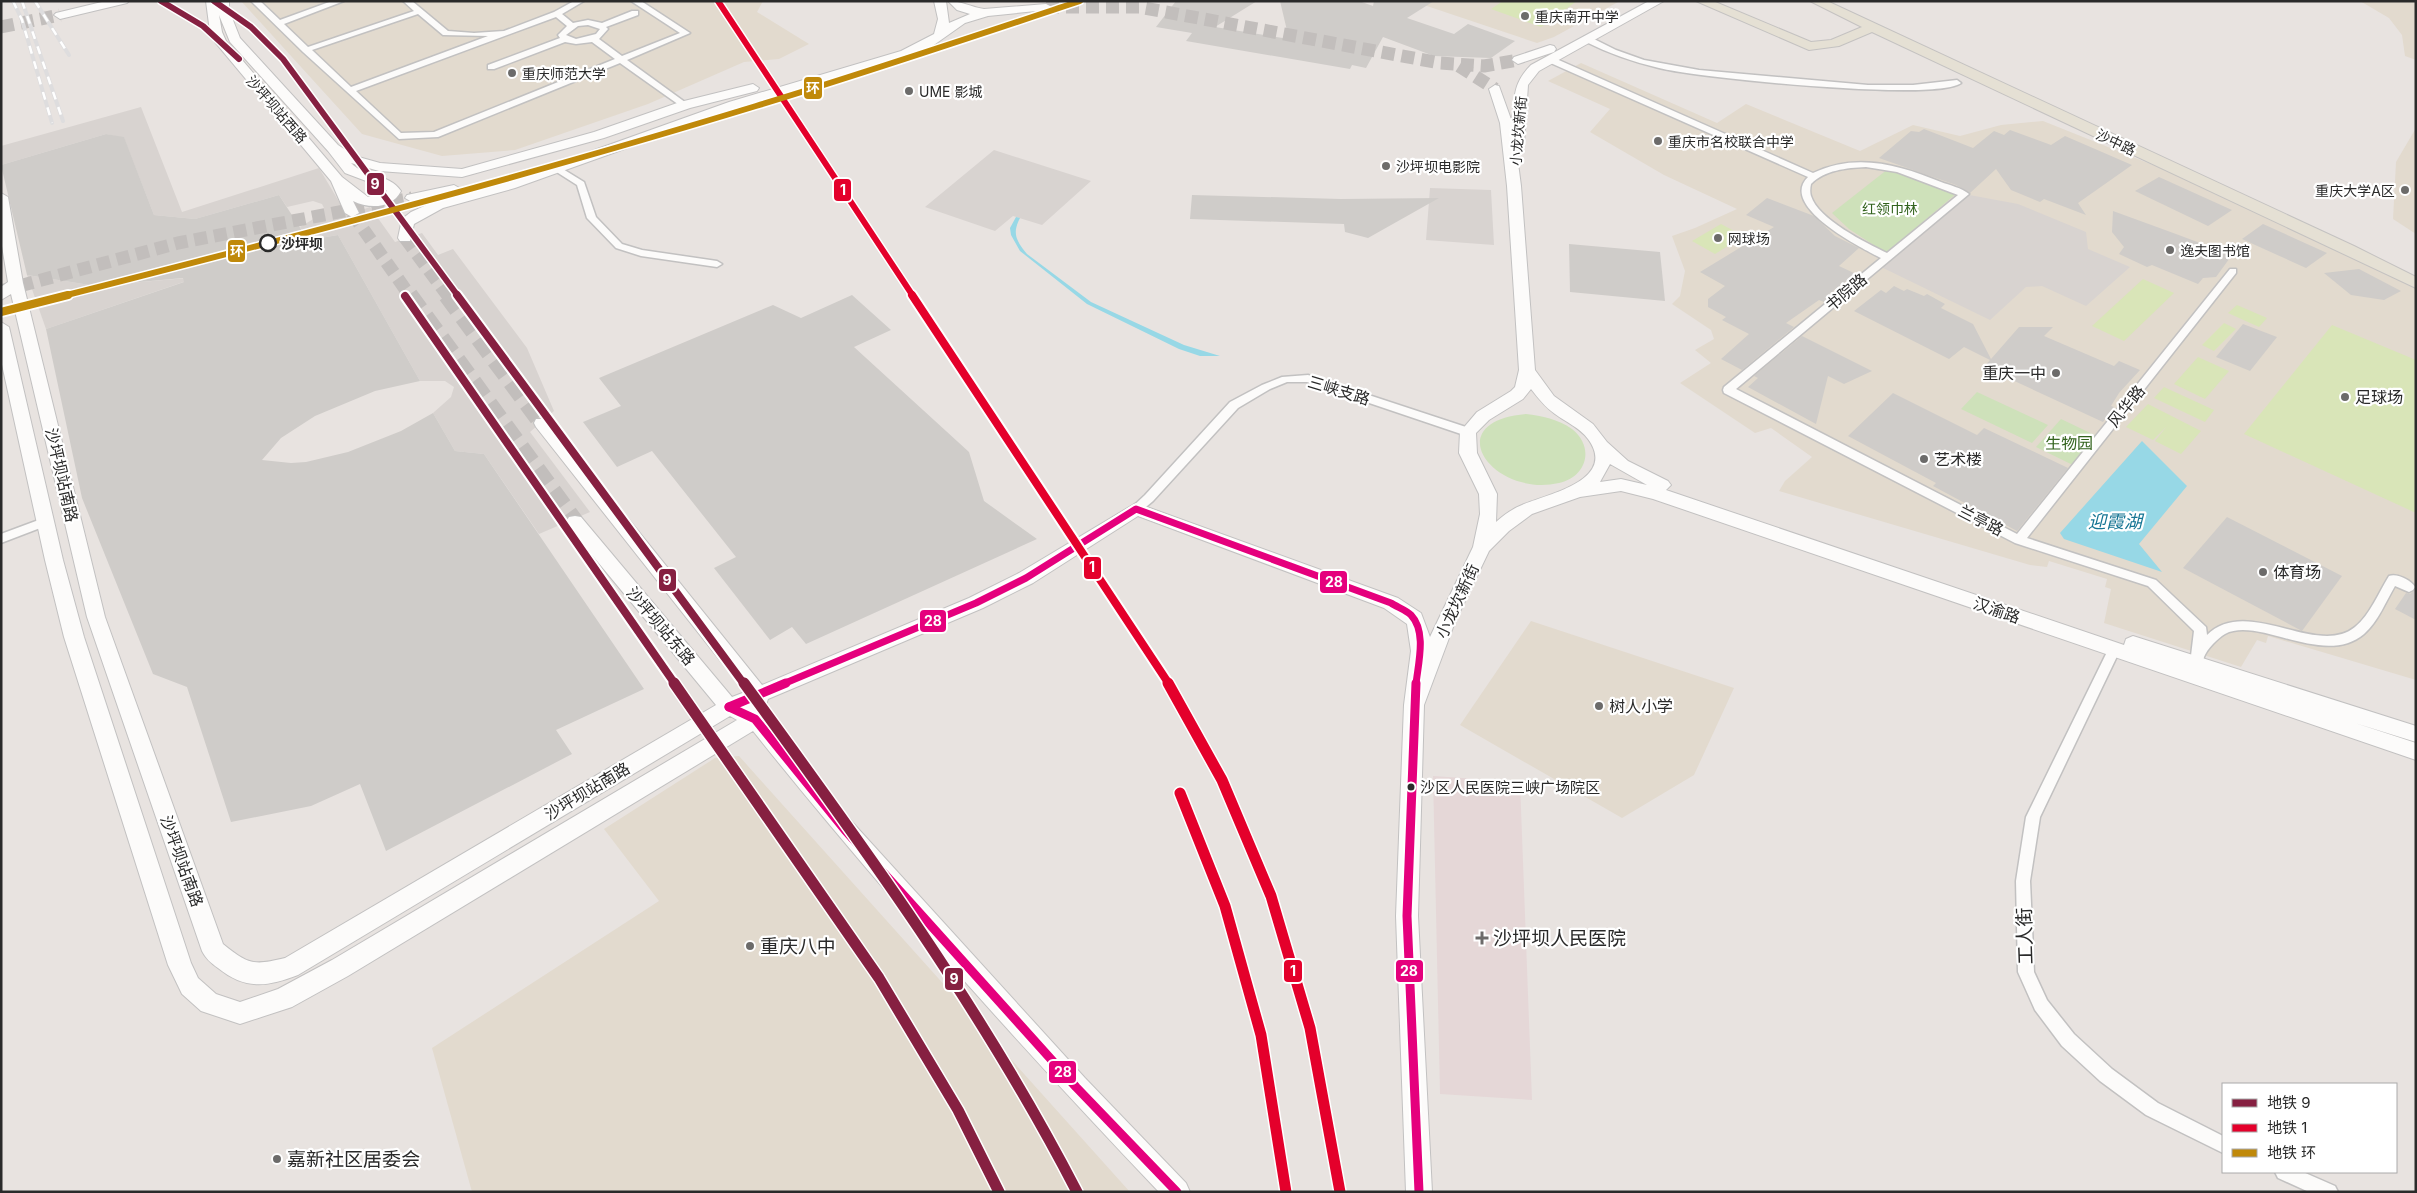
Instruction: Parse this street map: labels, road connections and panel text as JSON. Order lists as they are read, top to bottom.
{
  "streets": {
    "main road": [
      "沙坪坝站西路",
      "小龙坎新街",
      "沙中路",
      "沙坪坝站南路",
      "汉渝路",
      "沙坪坝站东路"
    ],
    "street": [
      "书院路",
      "三峡支路",
      "风华路",
      "兰亭路",
      "工人街"
    ]
  },
  "crossings": [
    ["小龙坎新街", "三峡支路"],
    ["小龙坎新街", "汉渝路"],
    ["书院路", "兰亭路"],
    ["三峡支路", "沙坪坝站南路"],
    ["风华路", "兰亭路"],
    ["沙坪坝站南路", "沙坪坝站东路"],
    ["兰亭路", "汉渝路"],
    ["汉渝路", "工人街"]
  ],
  "water": ["迎霞湖"],
  "parks": ["红领巾林", "生物园"],
  "places": {
    "other": [
      "重庆南开中学",
      "重庆师范大学",
      "UME 影城",
      "重庆市名校联合中学",
      "沙坪坝电影院",
      "重庆大学A区",
      "网球场",
      "沙坪坝",
      "逸夫图书馆",
      "重庆一中",
      "足球场",
      "艺术楼",
      "体育场",
      "树人小学",
      "沙区人民医院三峡广场院区",
      "重庆八中",
      "嘉新社区居委会"
    ],
    "health": ["沙坪坝人民医院"]
  },
  "lines": [
    "metro line 9",
    "metro line 1",
    "metro line 环",
    "transit line 28"
  ],
  "legend": ["地铁 9", "地铁 1", "地铁 环"]
}
